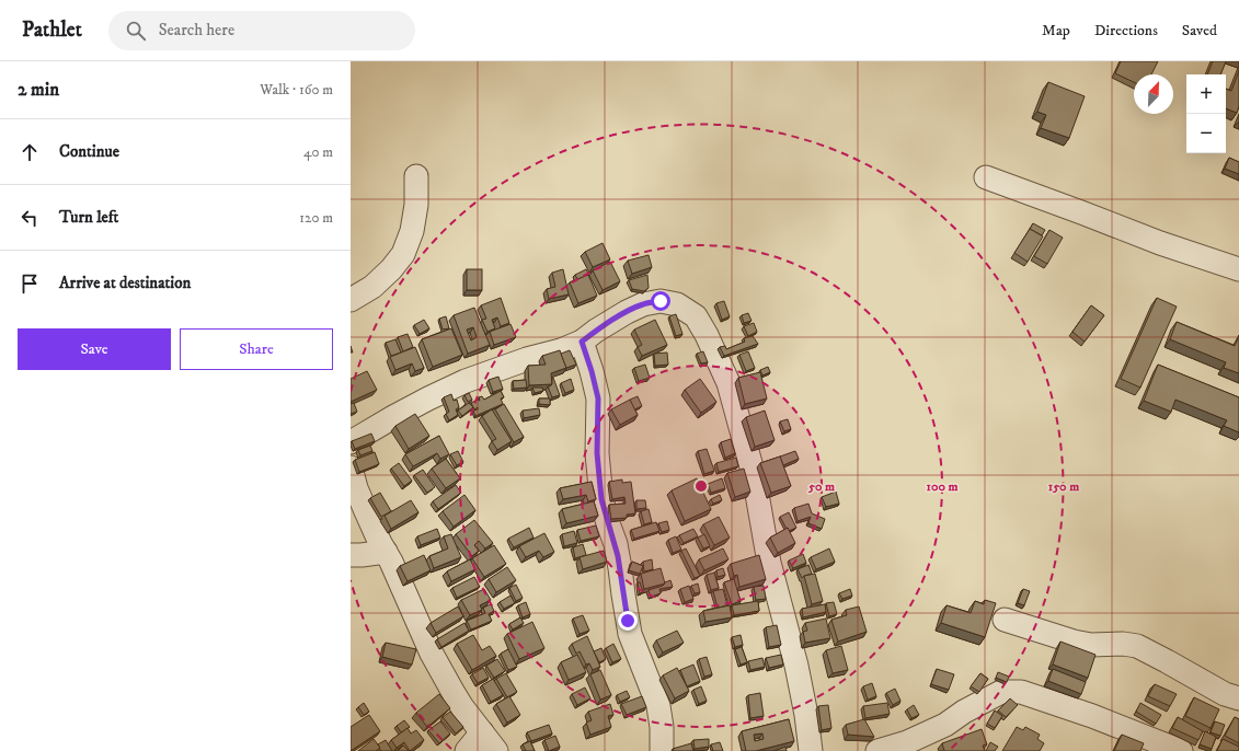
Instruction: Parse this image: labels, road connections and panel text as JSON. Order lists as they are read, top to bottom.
{
  "north": "top right",
  "page": {
    "header": "Pathlet",
    "search": "Search here",
    "nav": ["Map", "Directions", "Saved"],
    "heading": ["2 min", "Walk · 160 m"],
    "map_buttons": ["+", "−"],
    "list": [
      ["Continue", "40 m"],
      ["Turn left", "120 m"],
      "Arrive at destination"
    ],
    "buttons": ["Save", "Share"]
  },
  "rings": ["50 m", "100 m", "150 m"]
}
